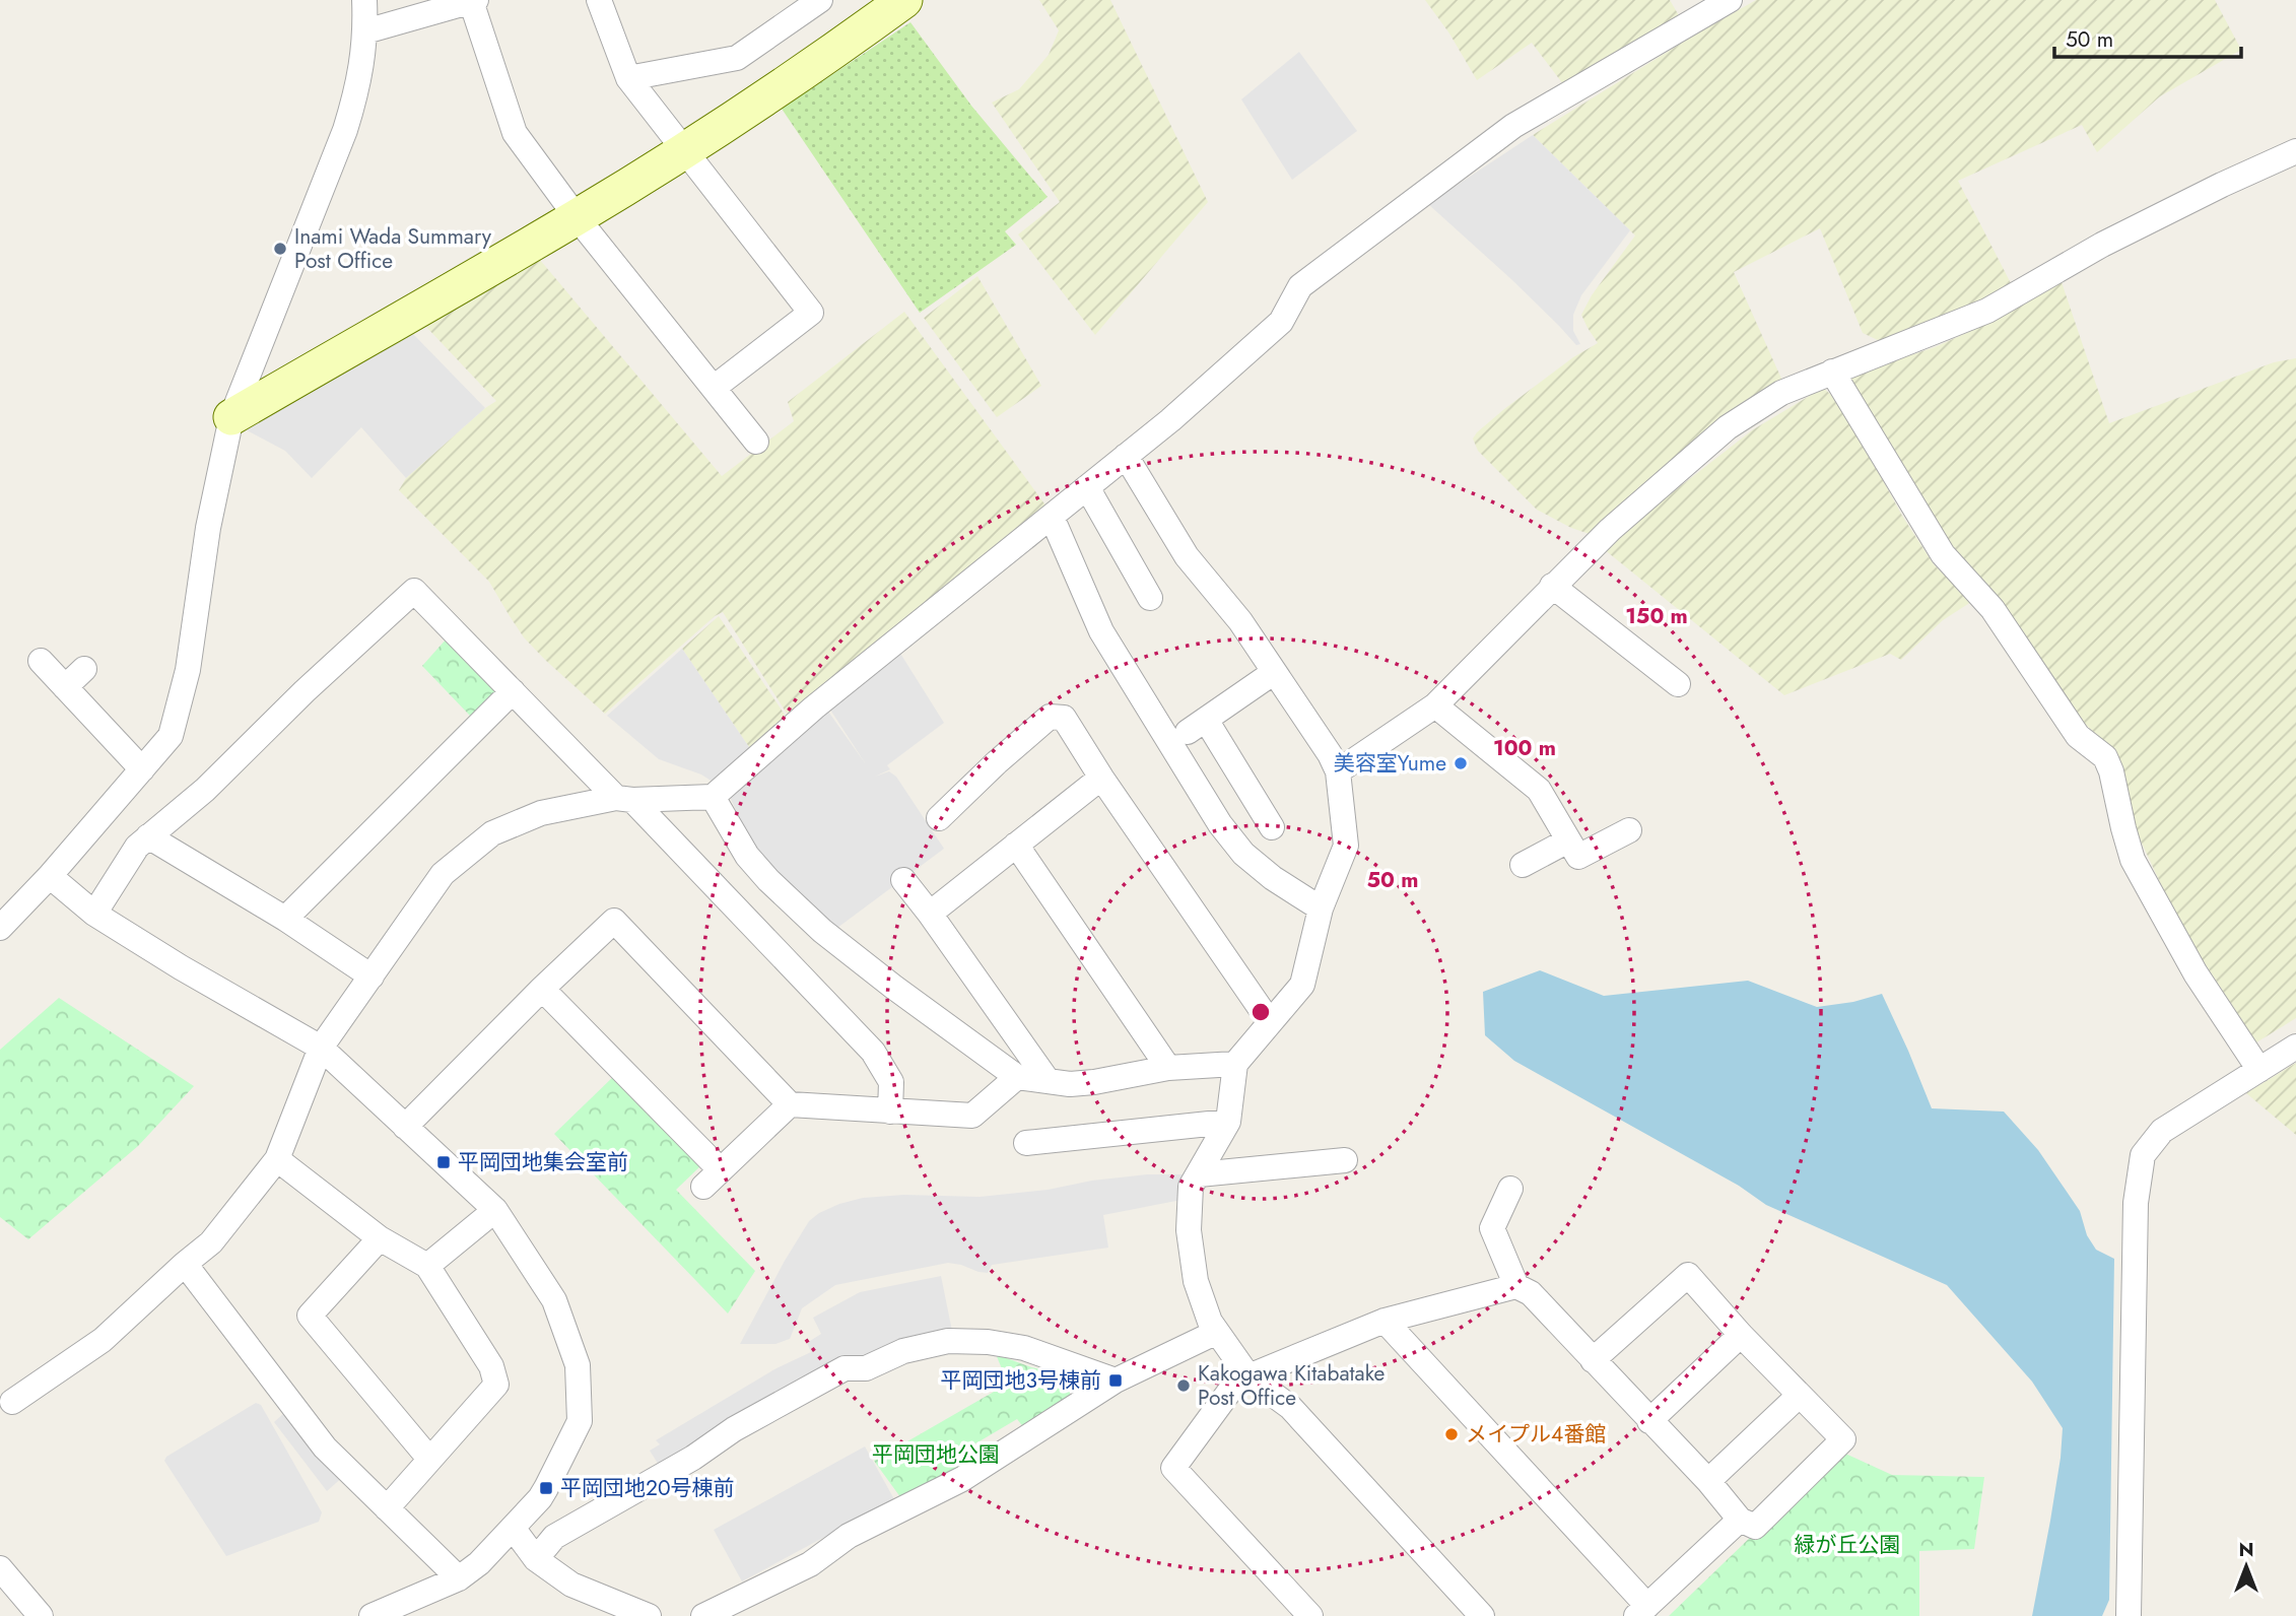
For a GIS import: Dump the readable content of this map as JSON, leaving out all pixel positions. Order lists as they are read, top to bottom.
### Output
{
  "parks": ["平岡団地公園", "緑が丘公園"],
  "places": {
    "other": [
      "Inami Wada Summary Post Office",
      "美容室Yume",
      "Kakogawa Kitabatake Post Office",
      "メイプル4番館"
    ],
    "transit": ["平岡団地集会室前", "平岡団地3号棟前", "平岡団地20号棟前"]
  },
  "scale_bar": "50 m",
  "north": "top",
  "rings": ["150 m", "100 m", "50 m"]
}
